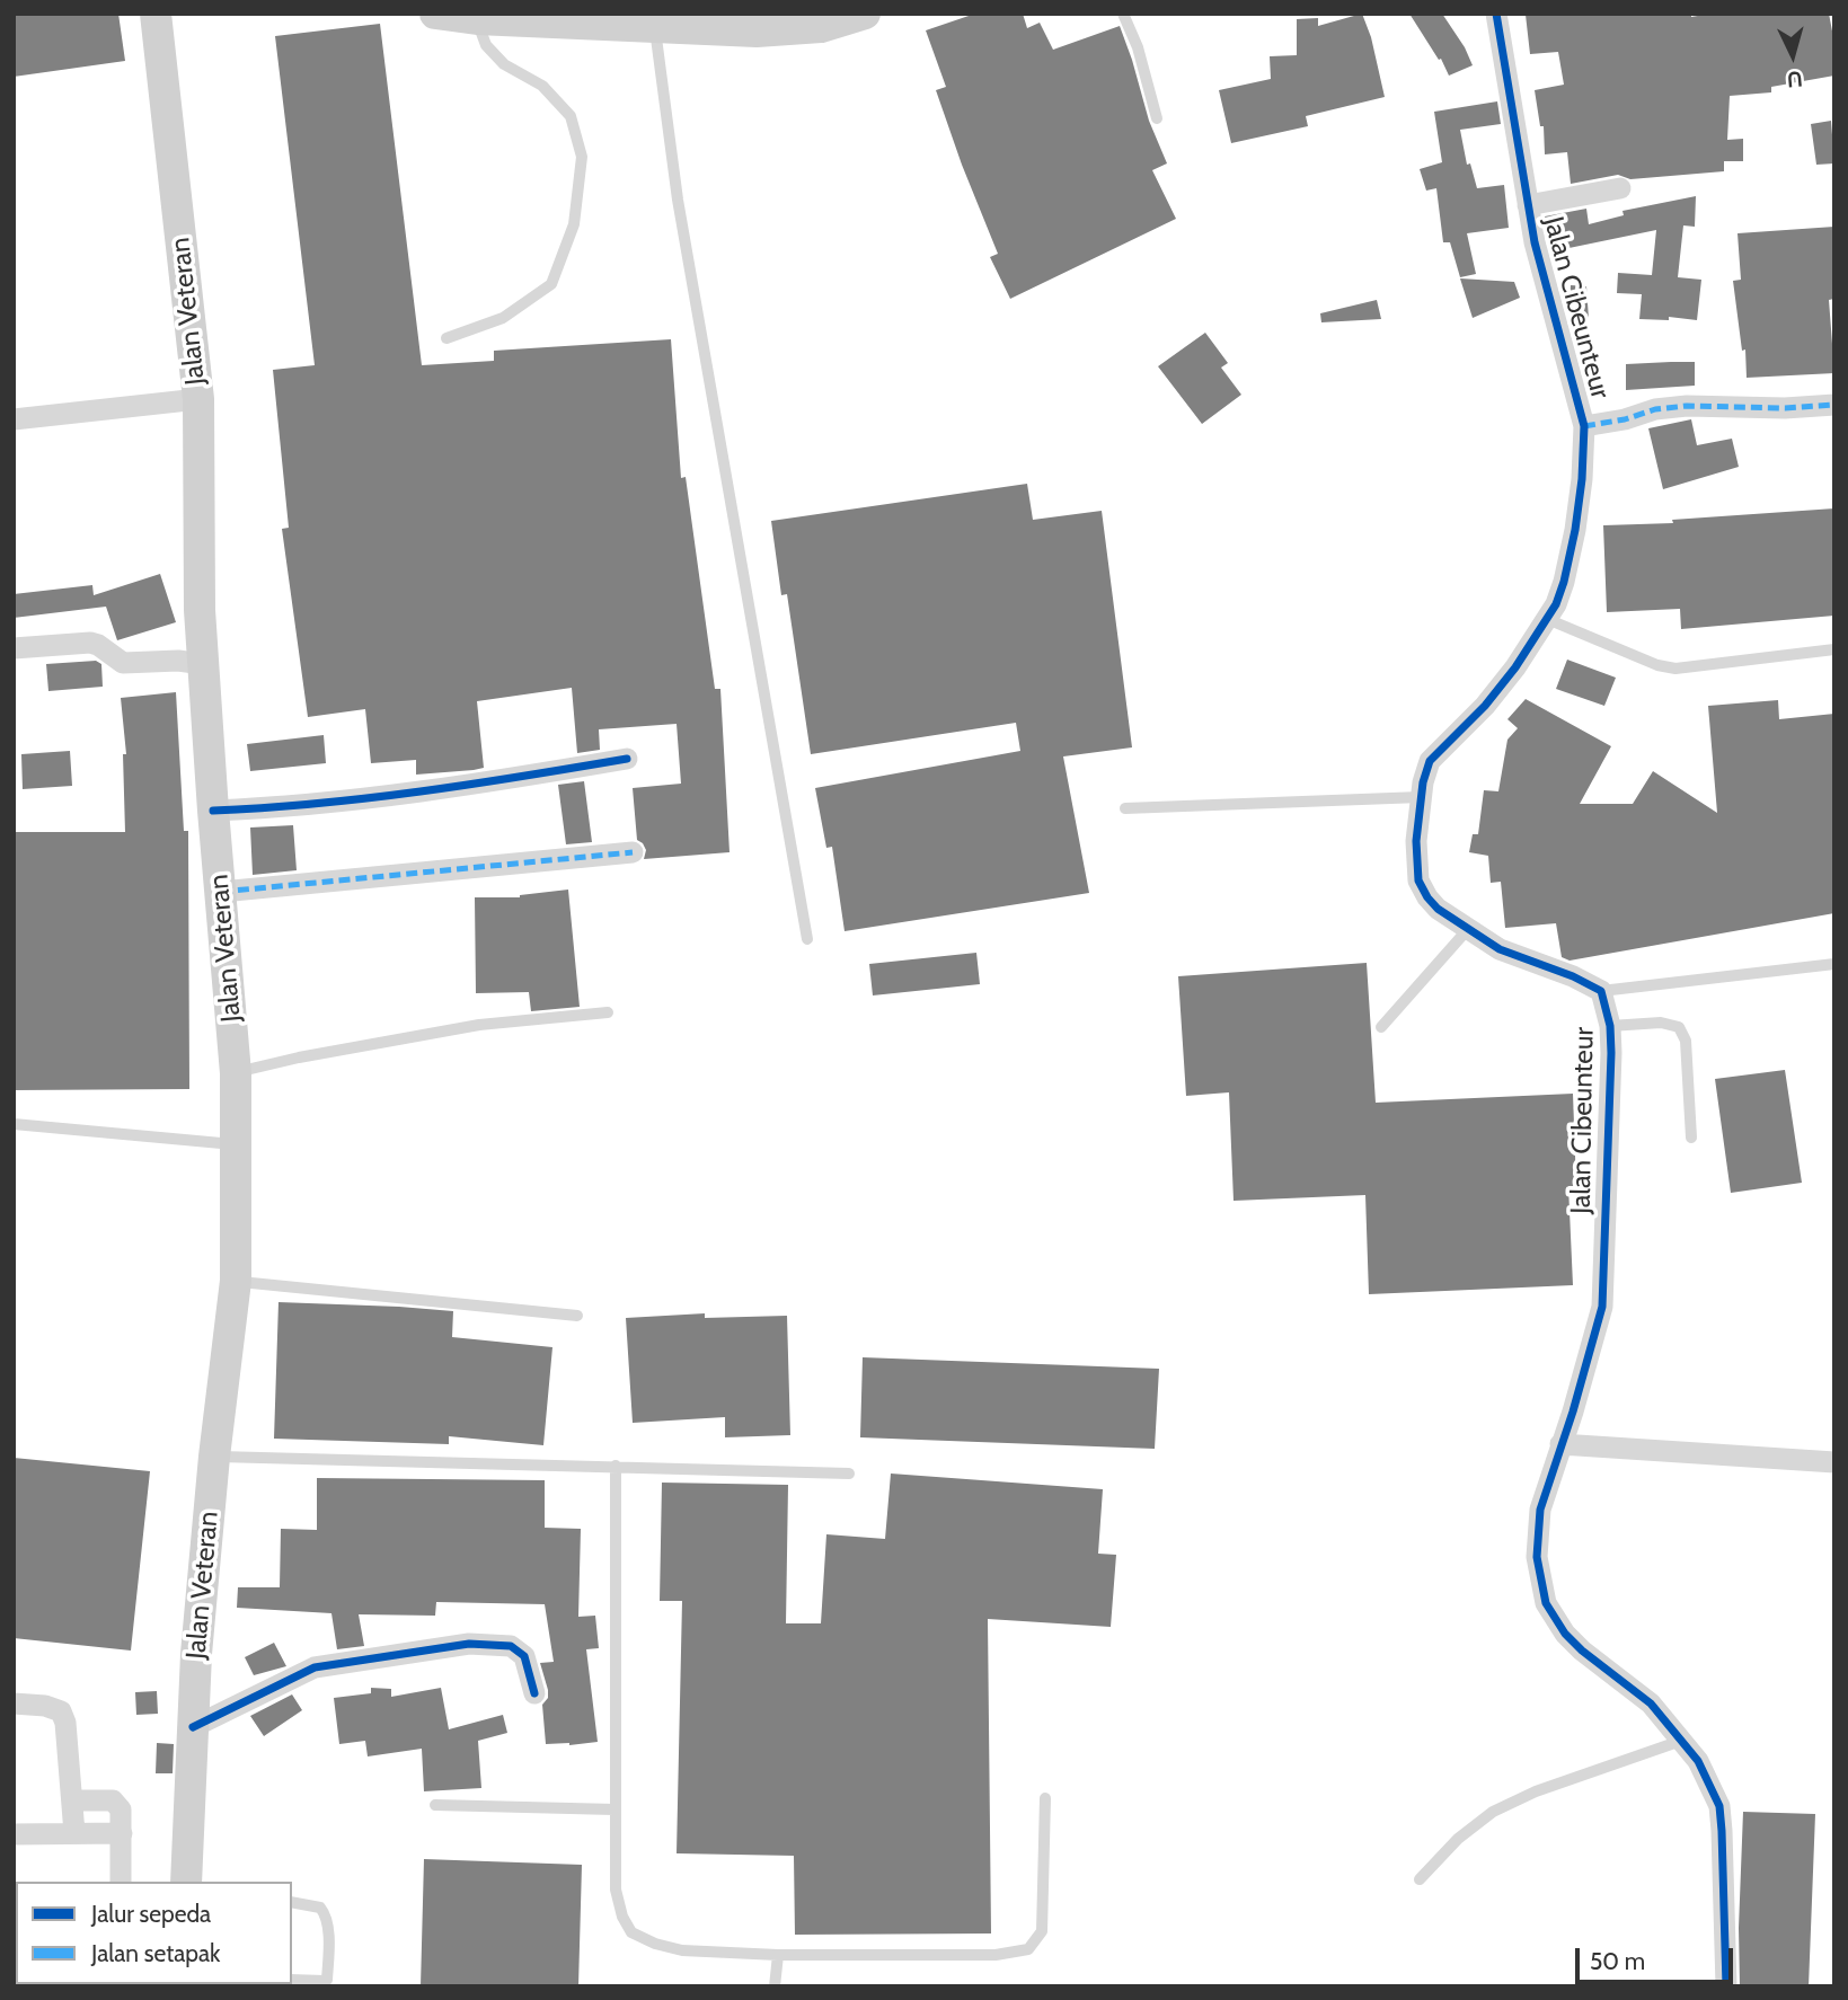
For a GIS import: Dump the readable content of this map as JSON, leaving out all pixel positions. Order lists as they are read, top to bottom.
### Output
{
  "streets": {
    "main road": ["Jalan Veteran"],
    "street": ["Jalan Cibeunteur"]
  },
  "legend": ["Jalur sepeda", "Jalan setapak"],
  "scale_bar": "50 m",
  "north": "bottom"
}
